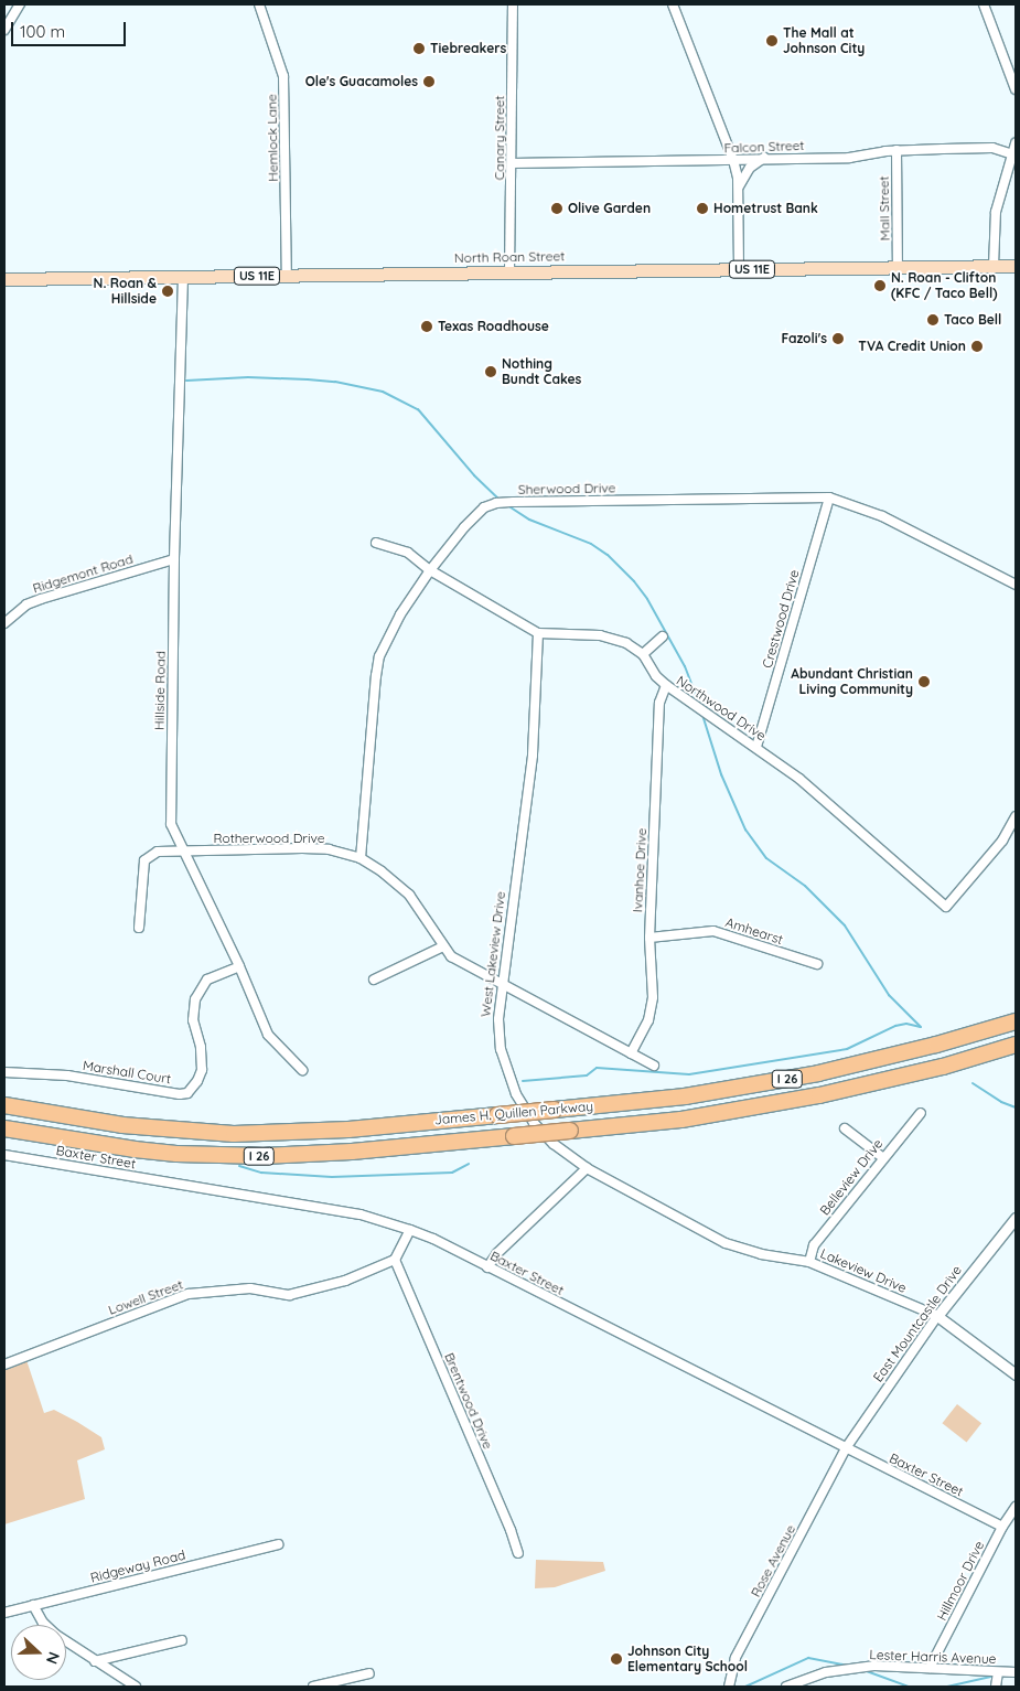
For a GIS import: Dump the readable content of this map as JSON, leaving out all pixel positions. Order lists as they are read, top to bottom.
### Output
{
  "streets": {
    "highway": ["I 26", "James H. Quillen Parkway"],
    "main road": ["North Roan Street", "US 11E"],
    "street": [
      "Hemlock Lane",
      "Canary Street",
      "Falcon Street",
      "Mall Street",
      "Sherwood Drive",
      "Ridgemont Road",
      "Crestwood Drive",
      "Hillside Road",
      "Northwood Drive",
      "Rotherwood Drive",
      "Ivanhoe Drive",
      "Amhearst",
      "West Lakeview Drive",
      "Marshall Court",
      "Baxter Street",
      "Belleview Drive",
      "Lakeview Drive",
      "Lowell Street",
      "East Mountcastle Drive",
      "Brentwood Drive",
      "Rose Avenue",
      "Ridgeway Road",
      "Hillmoor Drive",
      "Lester Harris Avenue"
    ]
  },
  "crossings": [
    ["Hemlock Lane", "North Roan Street"],
    ["Canary Street", "Falcon Street"],
    ["Canary Street", "North Roan Street"],
    ["Falcon Street", "Mall Street"],
    ["Mall Street", "North Roan Street"],
    ["North Roan Street", "Hillside Road"],
    ["Sherwood Drive", "Crestwood Drive"],
    ["Sherwood Drive", "Rotherwood Drive"],
    ["Ridgemont Road", "Hillside Road"],
    ["Crestwood Drive", "Northwood Drive"],
    ["Hillside Road", "Rotherwood Drive"],
    ["Hillside Road", "Marshall Court"],
    ["Northwood Drive", "Ivanhoe Drive"],
    ["Northwood Drive", "West Lakeview Drive"],
    ["Rotherwood Drive", "Ivanhoe Drive"],
    ["Rotherwood Drive", "West Lakeview Drive"],
    ["Ivanhoe Drive", "Amhearst"],
    ["West Lakeview Drive", "Belleview Drive"],
    ["West Lakeview Drive", "Lakeview Drive"],
    ["Baxter Street", "East Mountcastle Drive"],
    ["Baxter Street", "Rose Avenue"],
    ["Baxter Street", "Hillmoor Drive"],
    ["Belleview Drive", "Lakeview Drive"],
    ["Lakeview Drive", "East Mountcastle Drive"],
    ["Lowell Street", "Brentwood Drive"],
    ["East Mountcastle Drive", "Rose Avenue"],
    ["Hillmoor Drive", "Lester Harris Avenue"]
  ],
  "places": [
    "The Mall at Johnson City",
    "Tiebreakers",
    "Ole's Guacamoles",
    "Olive Garden",
    "Hometrust Bank",
    "N. Roan - Clifton (KFC / Taco Bell)",
    "N. Roan & Hillside",
    "Taco Bell",
    "Texas Roadhouse",
    "Fazoli's",
    "TVA Credit Union",
    "Nothing Bundt Cakes",
    "Abundant Christian Living Community",
    "Johnson City Elementary School"
  ],
  "scale_bar": "100 m",
  "north": "right"
}
